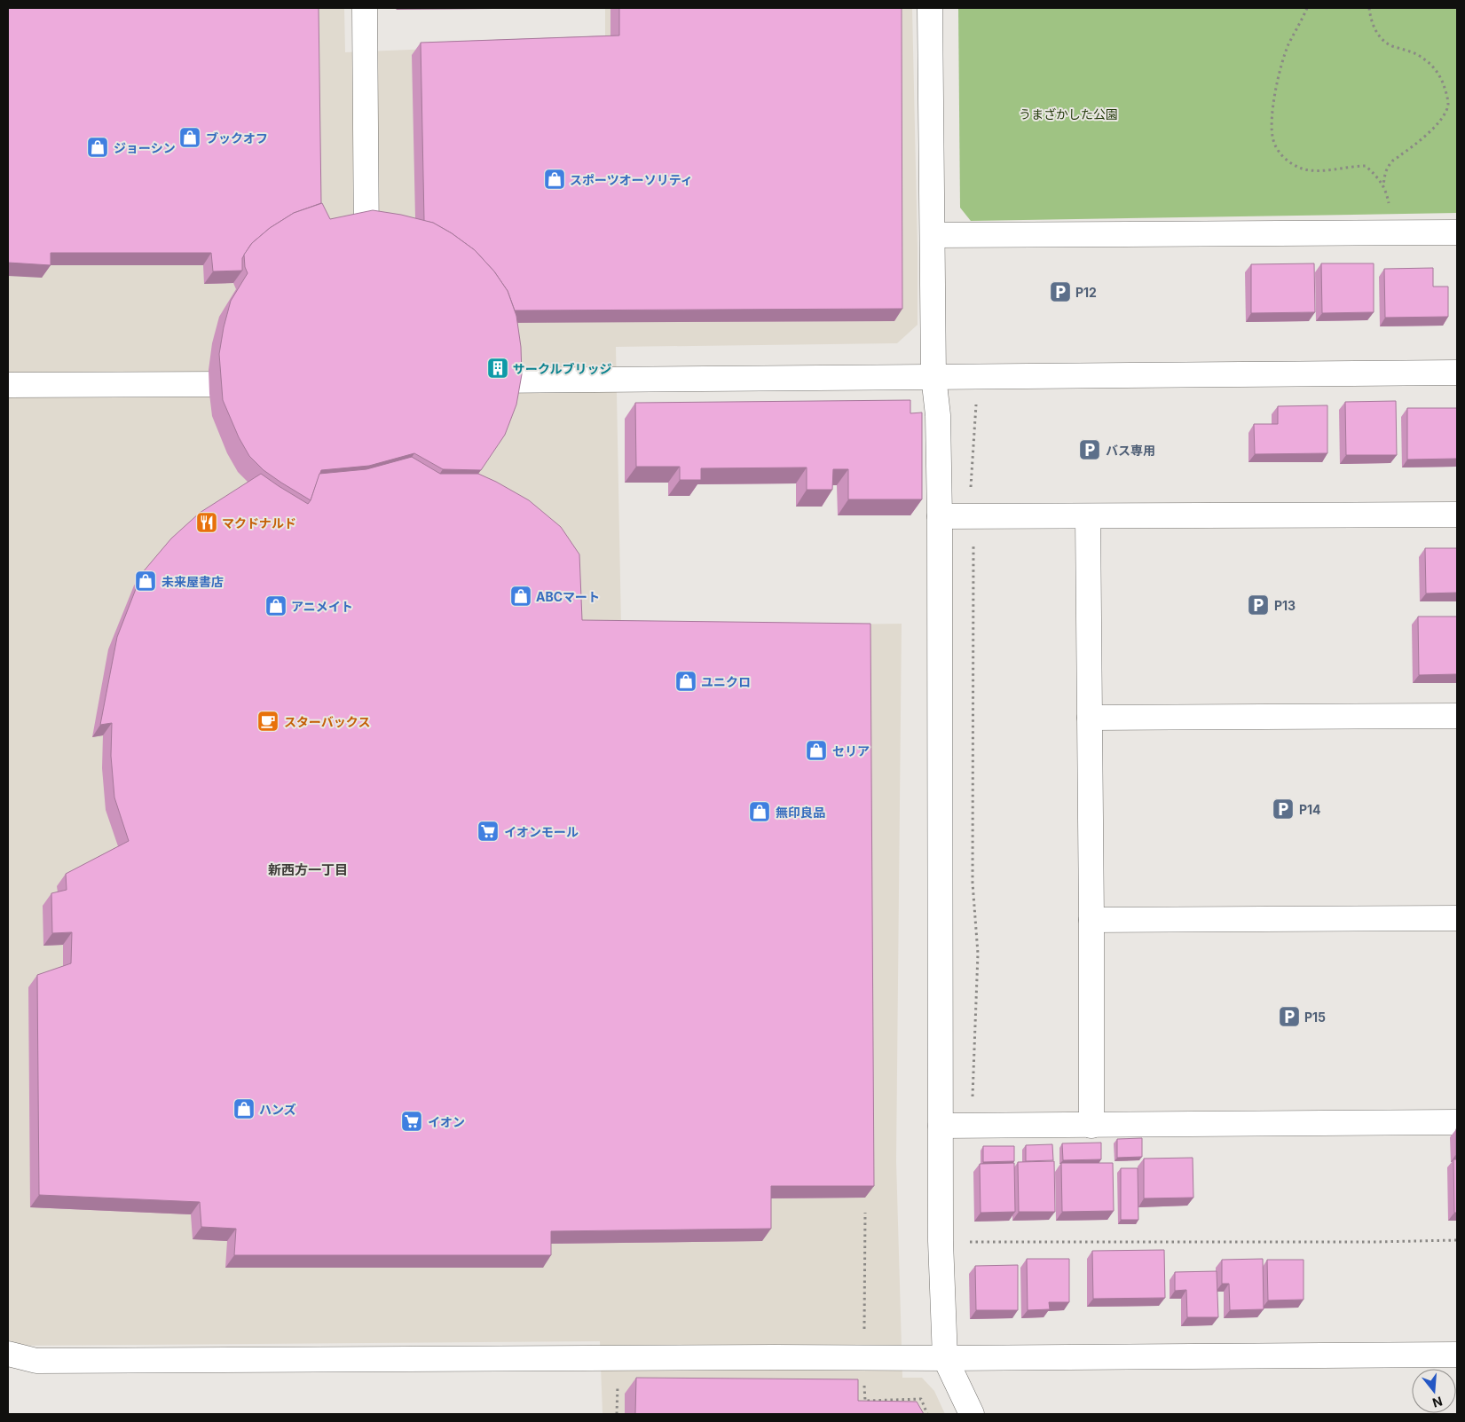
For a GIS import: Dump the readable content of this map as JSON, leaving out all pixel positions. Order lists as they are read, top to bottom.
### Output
{
  "districts": ["新西方一丁目"],
  "parks": ["うまざかした公園"],
  "places": {
    "shop": [
      "ブックオフ",
      "ジョーシン",
      "スポーツオーソリティ",
      "未来屋書店",
      "ABCマート",
      "アニメイト",
      "ユニクロ",
      "セリア",
      "無印良品",
      "ハンズ"
    ],
    "parking": [
      "P12",
      "バス専用",
      "P13",
      "P14",
      "P15"
    ],
    "building": ["サークルブリッジ"],
    "restaurant": ["マクドナルド"],
    "cafe": ["スターバックス"],
    "supermarket": ["イオンモール", "イオン"]
  },
  "north": "bottom"
}
